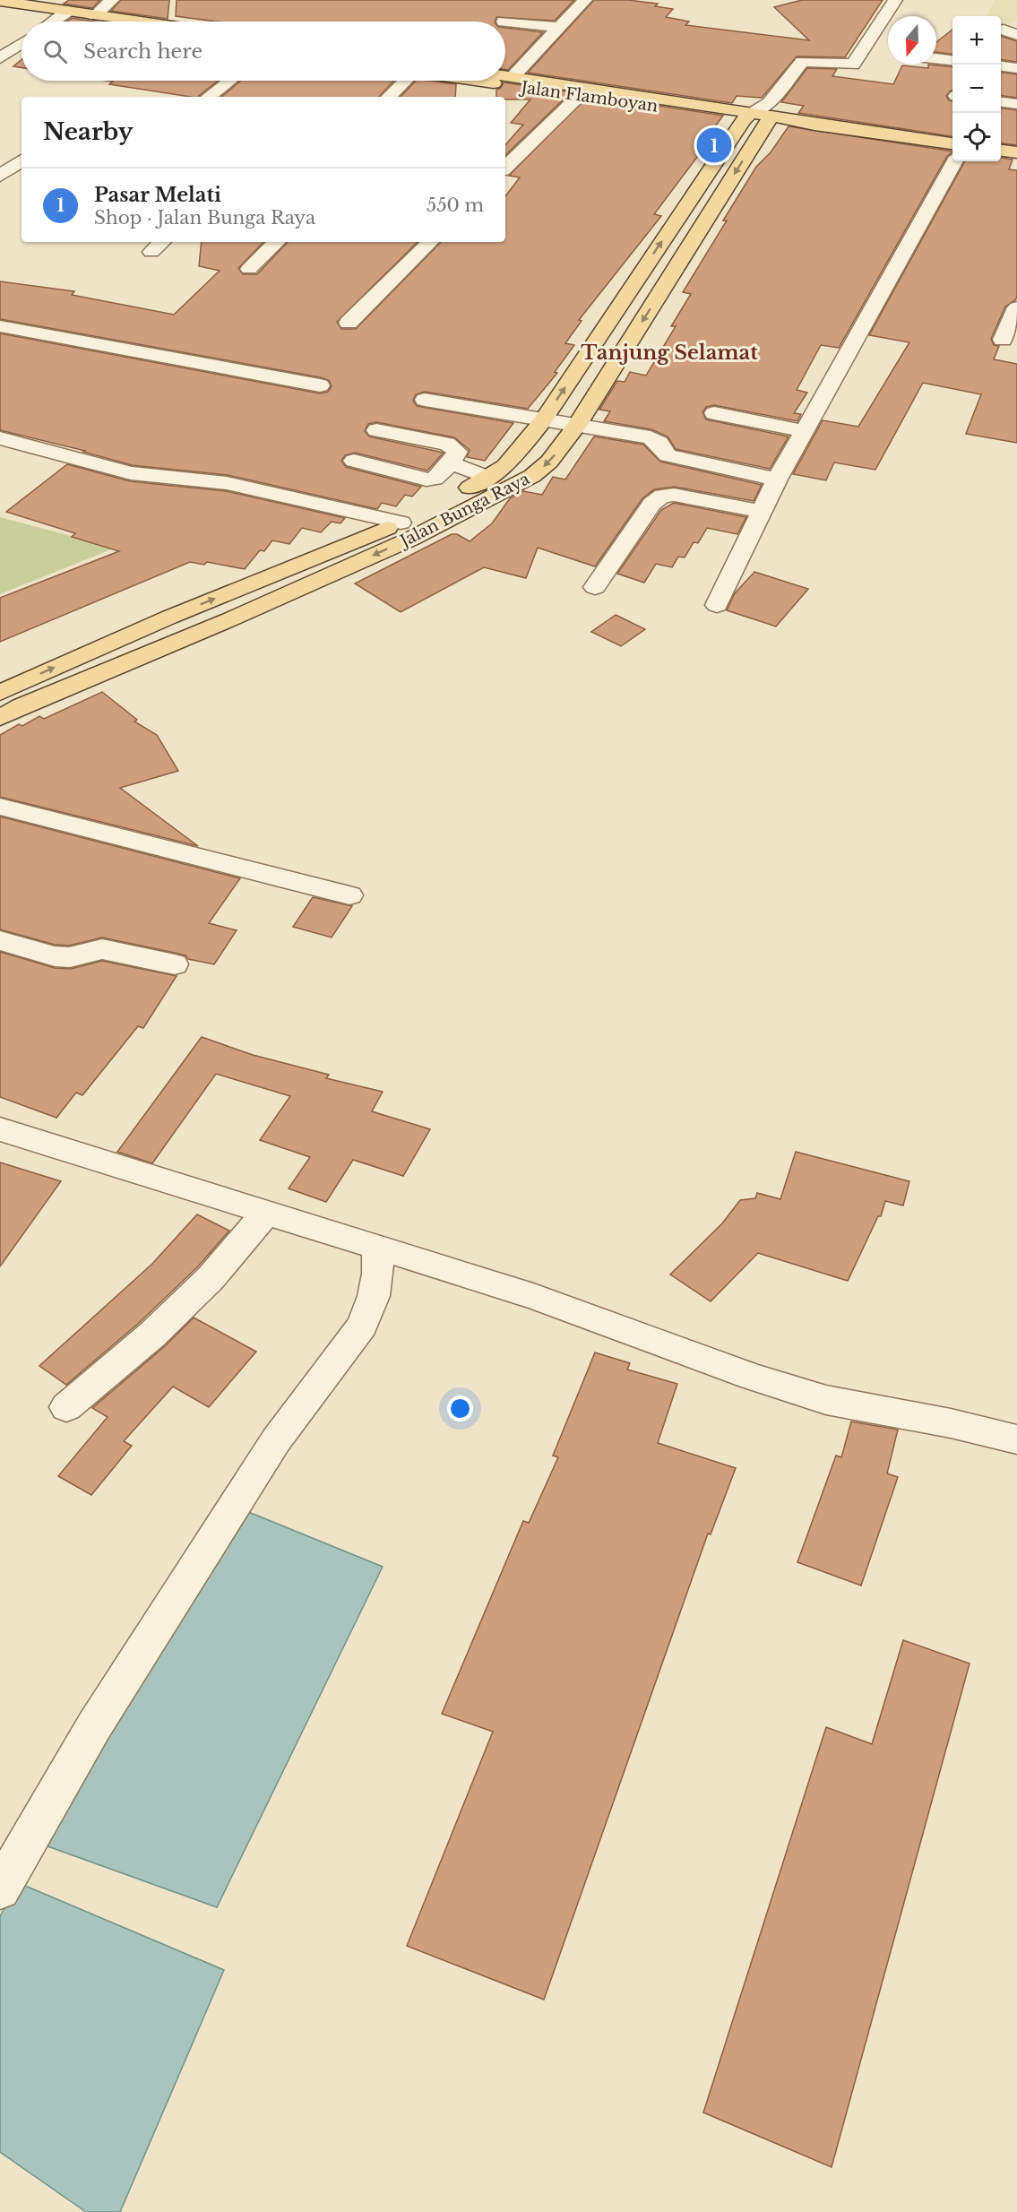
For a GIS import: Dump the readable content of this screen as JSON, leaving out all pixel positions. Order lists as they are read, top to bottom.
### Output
{
  "streets": {
    "main road": ["Jalan Flamboyan", "Jalan Bunga Raya"]
  },
  "crossings": [
    ["Jalan Flamboyan", "Jalan Bunga Raya"]
  ],
  "districts": ["Tanjung Selamat"],
  "north": "bottom",
  "page": {
    "map_buttons": ["+", "−"],
    "search": "Search here",
    "heading": "Nearby",
    "pins": "1",
    "list": [
      {
        "mark": "1",
        "name": "Pasar Melati",
        "note": "Shop · Jalan Bunga Raya",
        "value": "550 m"
      }
    ]
  }
}
